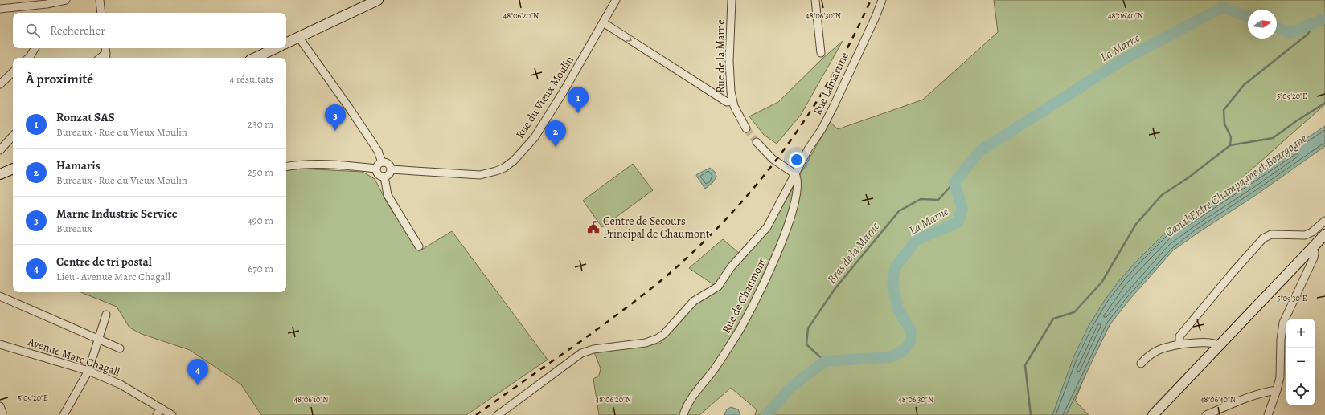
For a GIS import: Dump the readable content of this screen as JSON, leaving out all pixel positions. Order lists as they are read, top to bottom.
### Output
{
  "streets": {
    "street": [
      "Rue de la Marne",
      "Rue Lamartine",
      "Rue du Vieux Moulin",
      "Rue de Chaumont",
      "Avenue Marc Chagall"
    ]
  },
  "crossings": [
    ["Rue Lamartine", "Rue de Chaumont"]
  ],
  "water": ["La Marne", "Canal Entre Champagne et Bourgogne", "Bras de la Marne"],
  "places": {
    "public building": ["Centre de Secours Principal de Chaumont"]
  },
  "north": "right",
  "page": {
    "search": "Rechercher",
    "heading": ["À proximité", "4 résultats"],
    "pins": [
      "1",
      "3",
      "2",
      "4"
    ],
    "list": [
      {
        "mark": "1",
        "name": "Ronzat SAS",
        "note": "Bureaux · Rue du Vieux Moulin",
        "value": "230 m"
      },
      {
        "mark": "2",
        "name": "Hamaris",
        "note": "Bureaux · Rue du Vieux Moulin",
        "value": "250 m"
      },
      {
        "mark": "3",
        "name": "Marne Industrie Service",
        "note": "Bureaux",
        "value": "490 m"
      },
      {
        "mark": "4",
        "name": "Centre de tri postal",
        "note": "Lieu · Avenue Marc Chagall",
        "value": "670 m"
      }
    ],
    "map_buttons": ["+", "−"]
  },
  "coordinates": [
    "48°06'20\"N",
    "48°06'30\"N",
    "48°06'40\"N",
    "5°09'20\"E",
    "5°09'30\"E",
    "48°06'10\"N"
  ]
}
